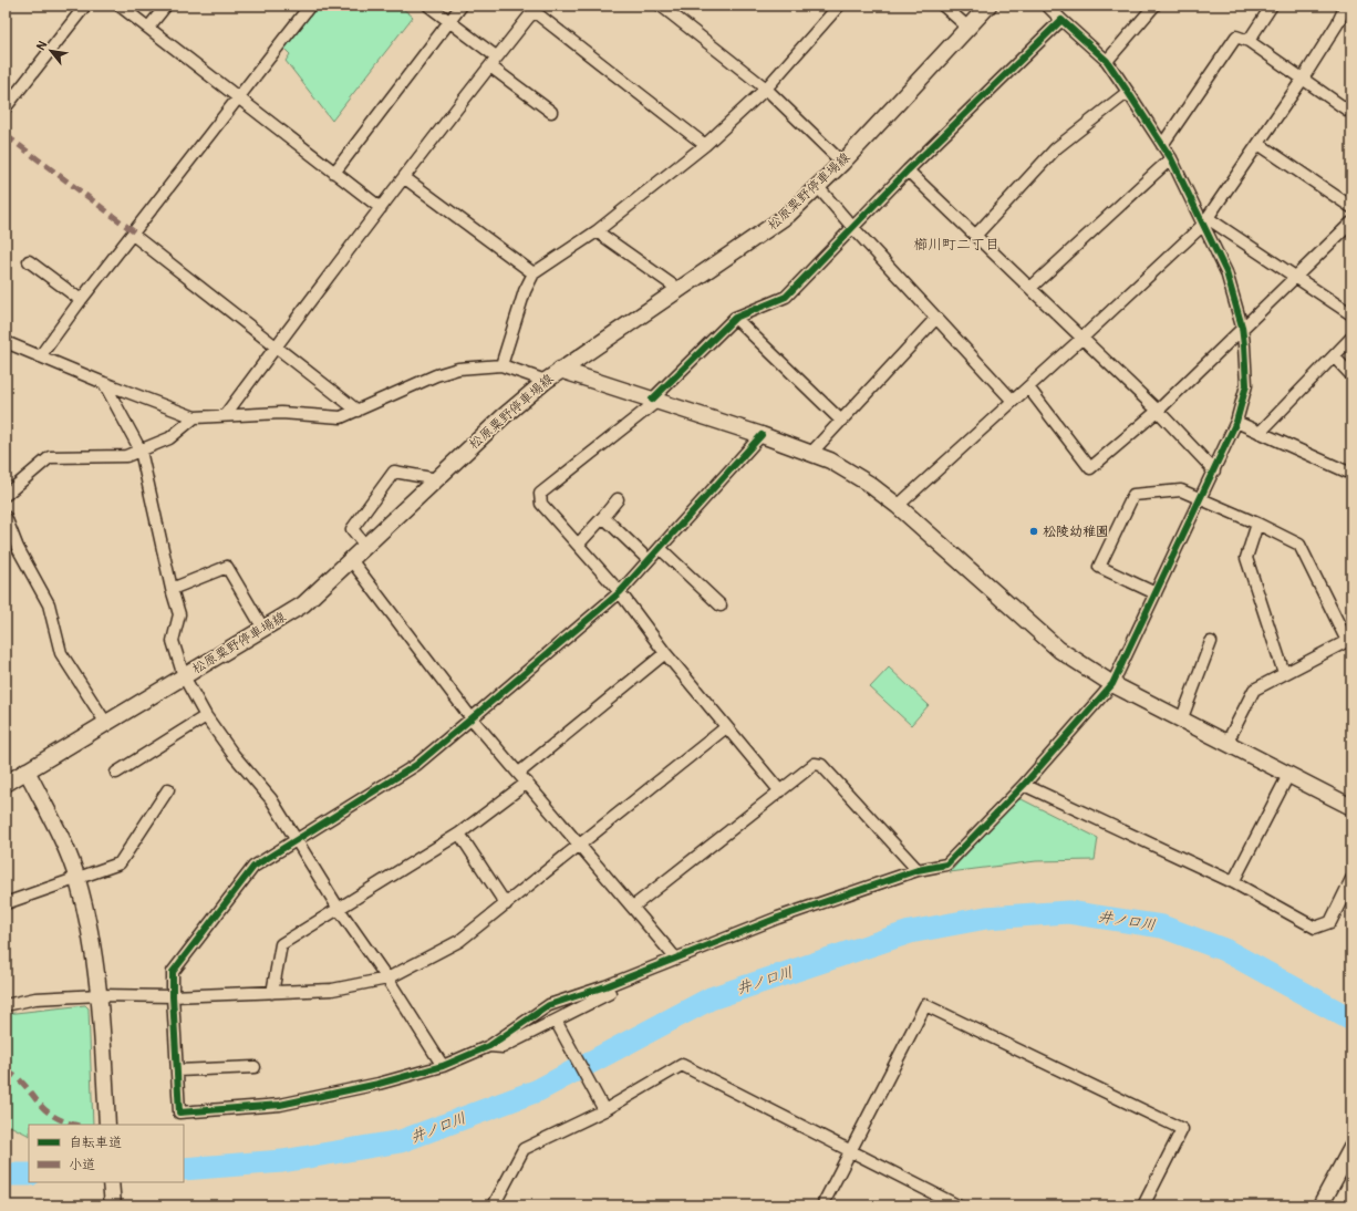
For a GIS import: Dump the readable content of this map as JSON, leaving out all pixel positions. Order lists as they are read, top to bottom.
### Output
{
  "streets": {
    "street": ["松原粟野停車場線"]
  },
  "districts": ["櫛川町二丁目"],
  "water": ["井ノ口川"],
  "places": ["松陵幼稚園"],
  "legend": ["自転車道", "小道"],
  "north": "top left"
}
